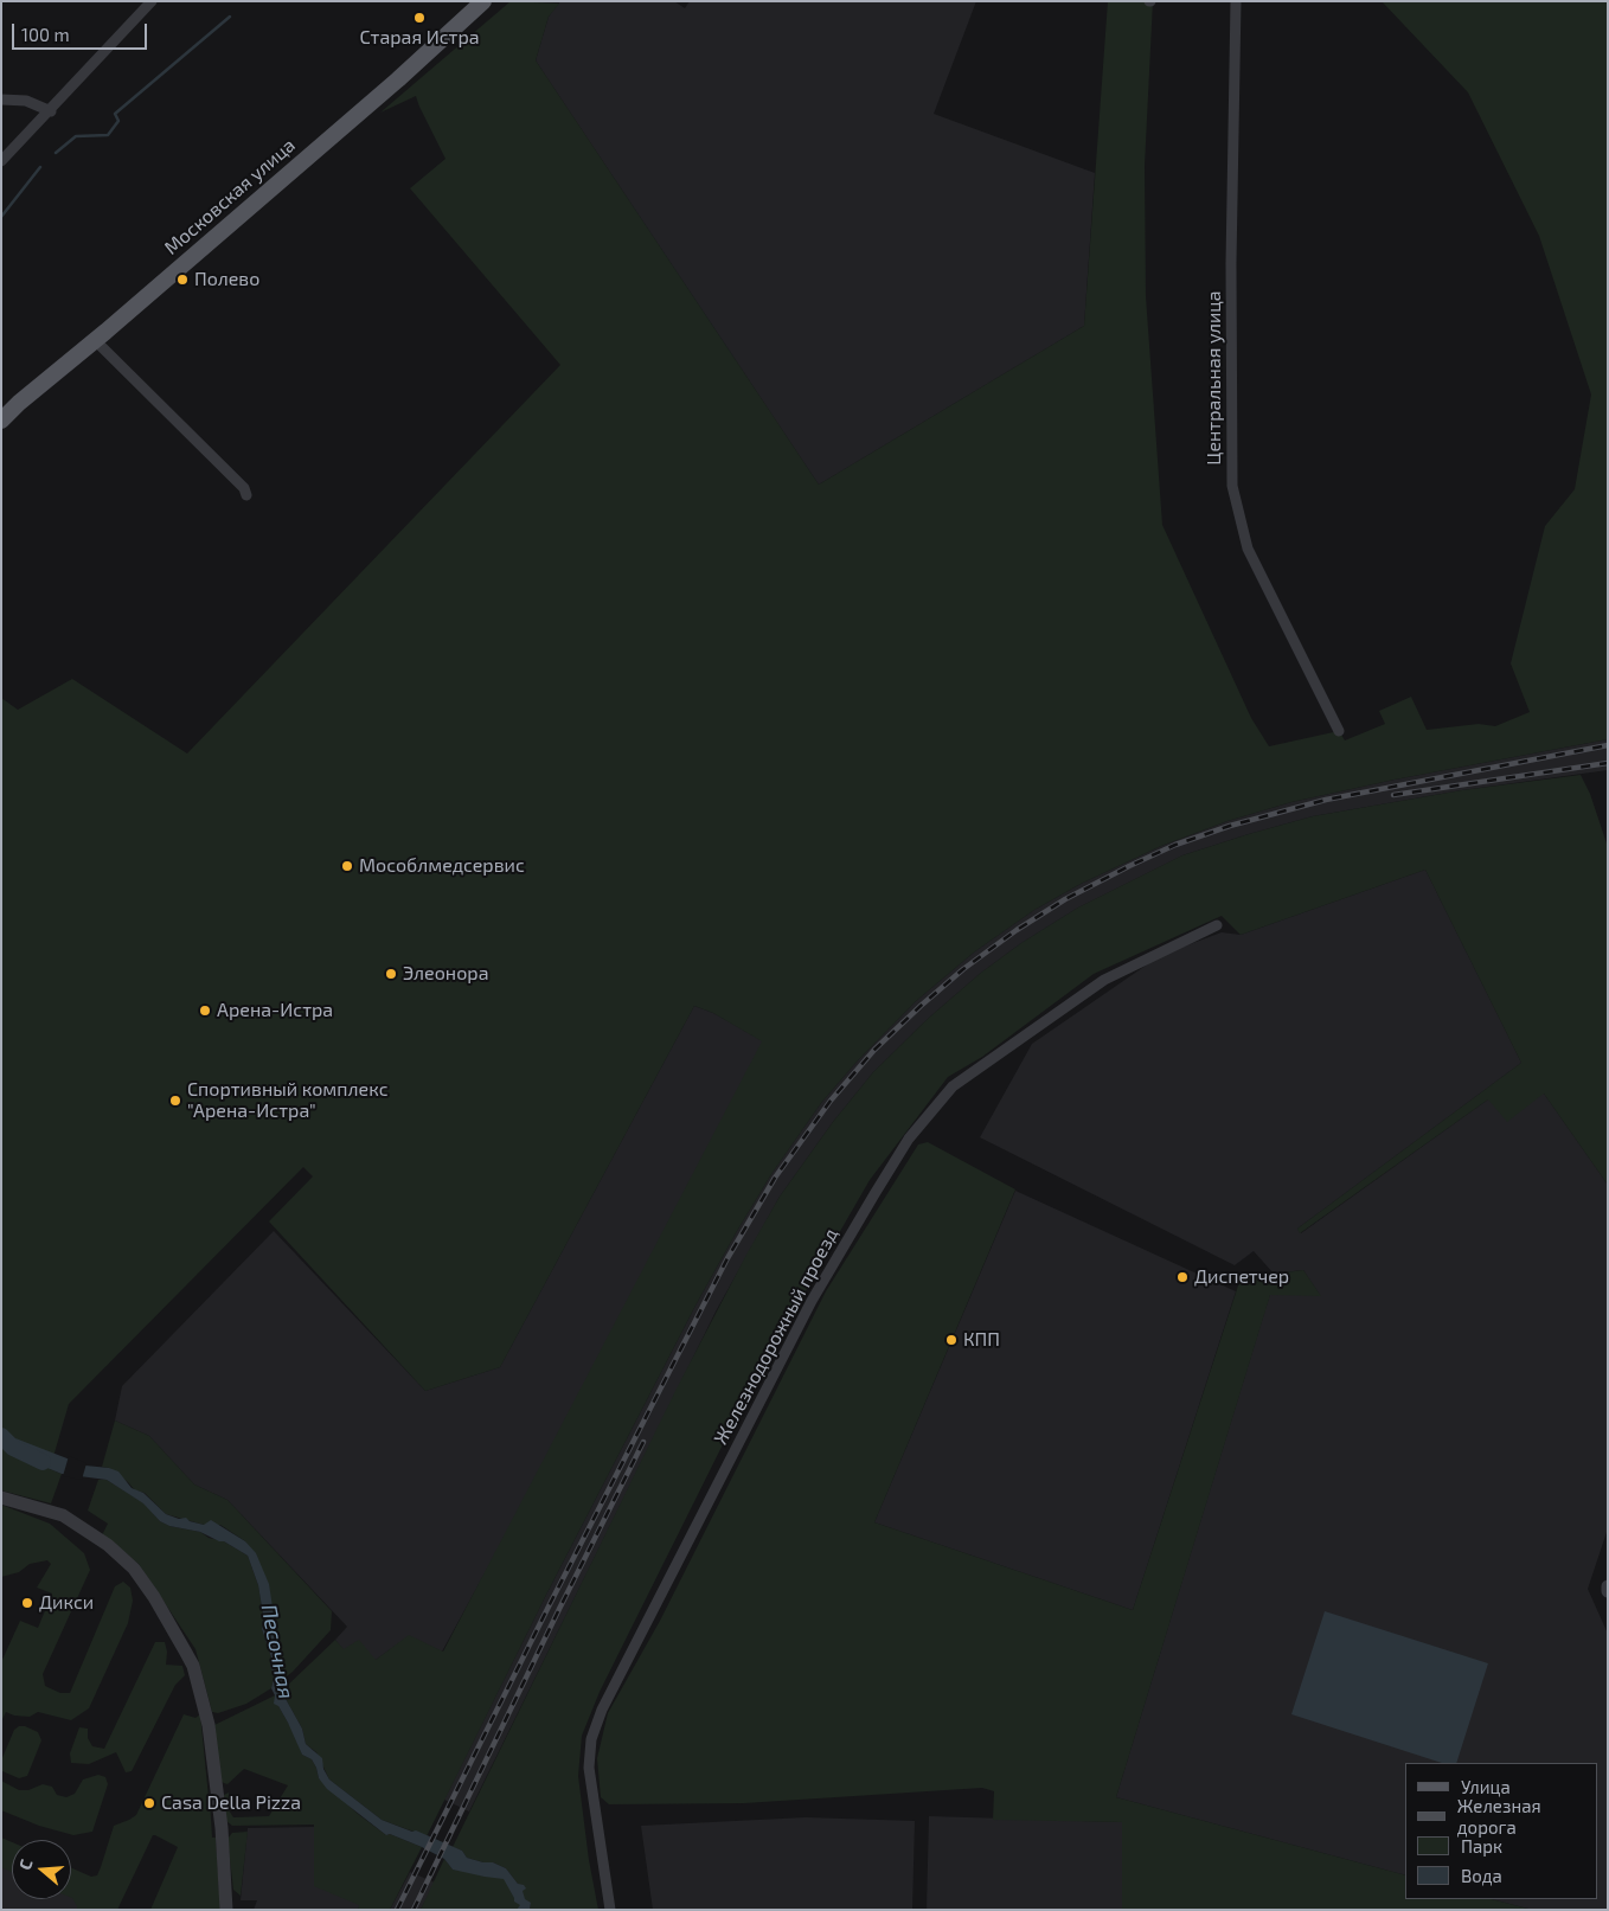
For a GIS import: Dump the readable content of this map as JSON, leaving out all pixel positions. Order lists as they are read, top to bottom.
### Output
{
  "streets": {
    "main road": ["Московская улица"],
    "street": ["Центральная улица", "Железнодорожный проезд"]
  },
  "water": ["Песочная"],
  "places": [
    "Старая Истра",
    "Полево",
    "Мособлмедсервис",
    "Элеонора",
    "Арена-Истра",
    "Спортивный комплекс \"Арена-Истра\"",
    "Диспетчер",
    "КПП",
    "Дикси",
    "Casa Della Pizza"
  ],
  "legend": [
    "Улица",
    "Железная дорога",
    "Парк",
    "Вода"
  ],
  "scale_bar": "100 m",
  "north": "left"
}
